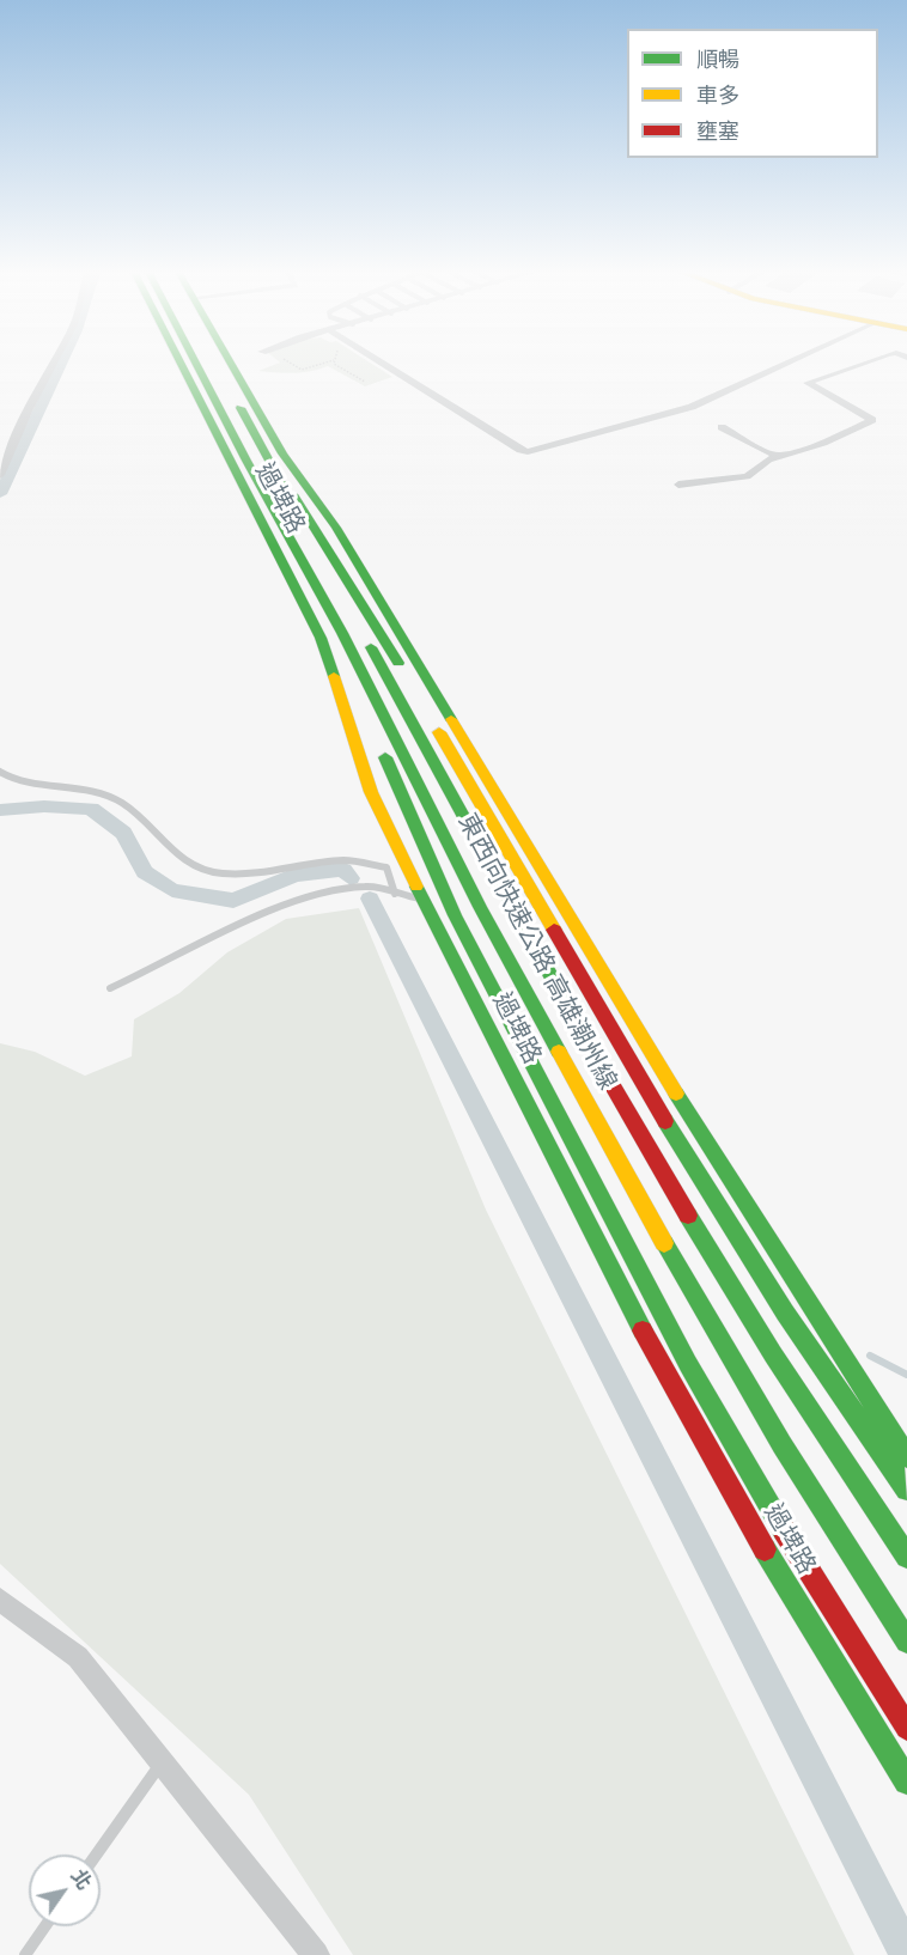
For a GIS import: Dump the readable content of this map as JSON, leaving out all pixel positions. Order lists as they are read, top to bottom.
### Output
{
  "streets": {
    "main road": ["過埤路", "東西向快速公路 高雄潮州線"]
  },
  "legend": ["順暢", "車多", "壅塞"],
  "north": "top right"
}
